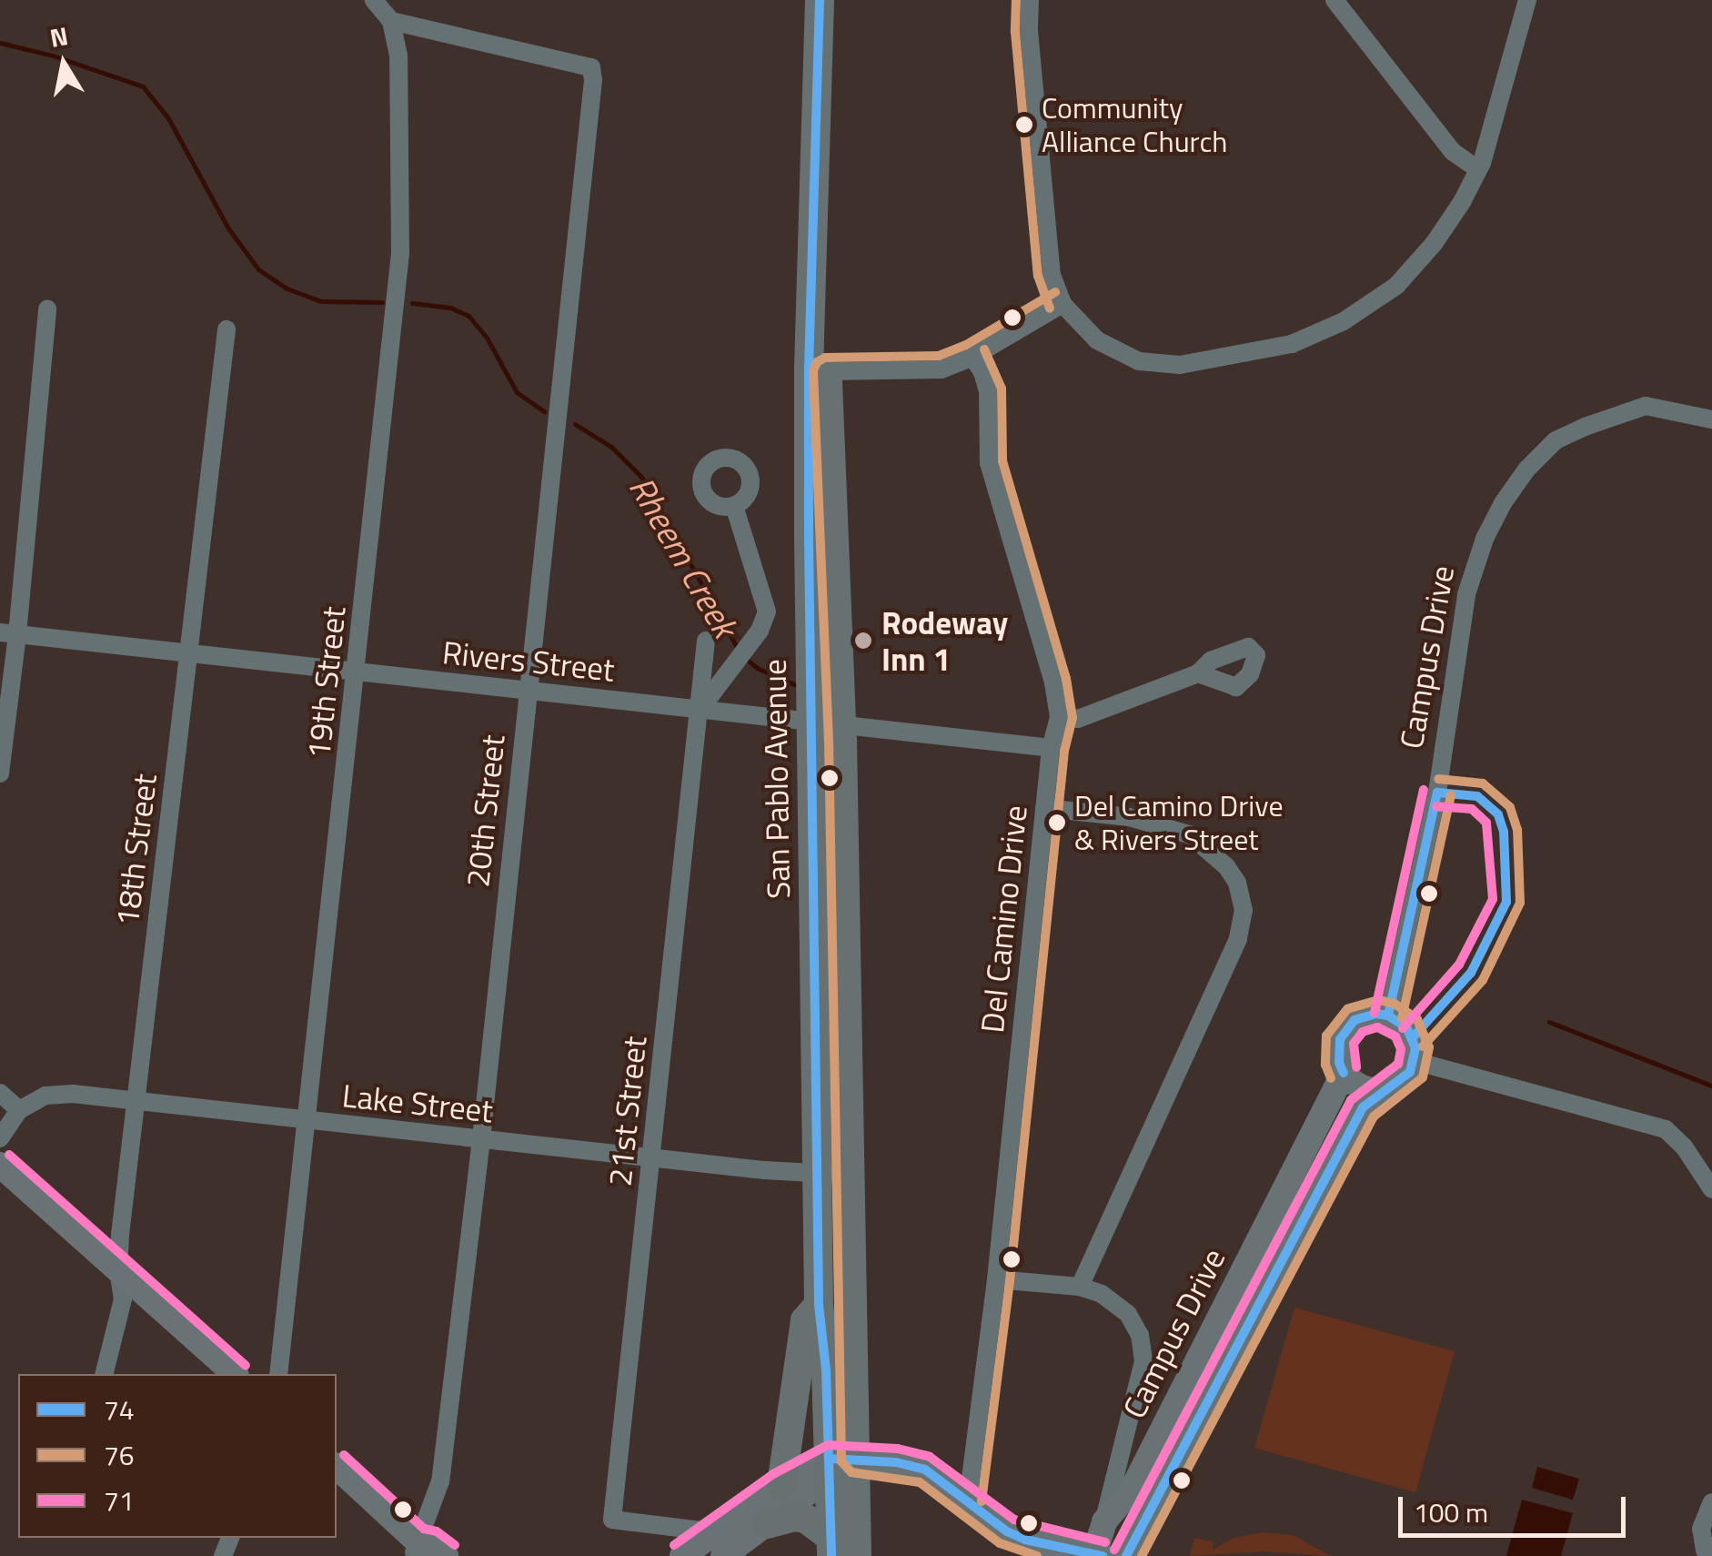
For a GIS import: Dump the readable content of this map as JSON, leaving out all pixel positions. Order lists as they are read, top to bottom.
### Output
{
  "streets": {
    "main road": ["San Pablo Avenue"],
    "street": [
      "Campus Drive",
      "Rivers Street",
      "19th Street",
      "20th Street",
      "18th Street",
      "Del Camino Drive",
      "Lake Street",
      "21st Street"
    ]
  },
  "crossings": [
    ["Rivers Street", "19th Street"],
    ["Rivers Street", "San Pablo Avenue"],
    ["Rivers Street", "20th Street"],
    ["Rivers Street", "18th Street"],
    ["Rivers Street", "Del Camino Drive"],
    ["Rivers Street", "21st Street"],
    ["19th Street", "20th Street"],
    ["19th Street", "Lake Street"],
    ["San Pablo Avenue", "Lake Street"],
    ["20th Street", "Lake Street"],
    ["18th Street", "Lake Street"],
    ["Lake Street", "21st Street"]
  ],
  "water": ["Rheem Creek"],
  "places": ["Community Alliance Church", "Rodeway Inn 1", "Del Camino Drive & Rivers Street"],
  "lines": ["transit line 74", "transit line 76", "transit line 71"],
  "legend": ["74", "76", "71"],
  "scale_bar": "100 m",
  "north": "top"
}
